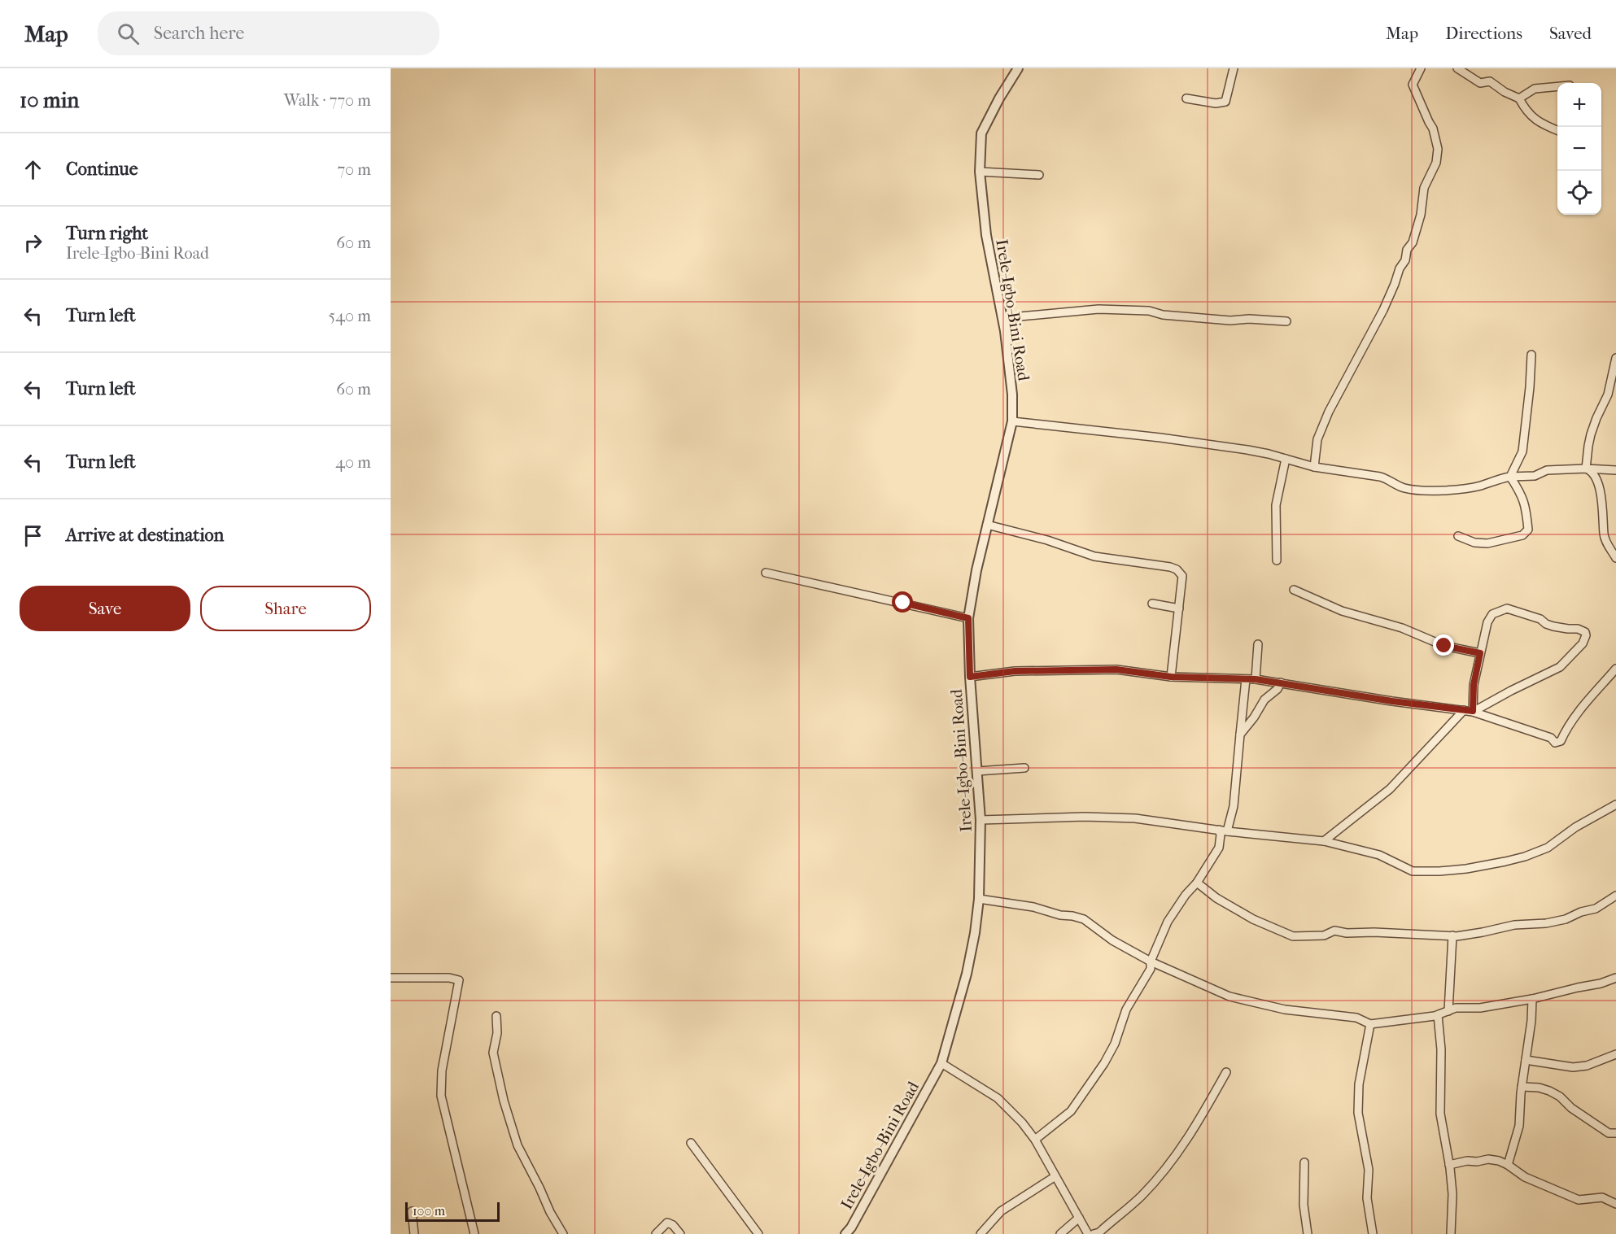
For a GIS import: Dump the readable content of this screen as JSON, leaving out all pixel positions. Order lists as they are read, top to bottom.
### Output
{
  "streets": {
    "street": ["Irele-Igbo-Bini Road"]
  },
  "scale_bar": "100 m",
  "page": {
    "header": "Map",
    "search": "Search here",
    "nav": ["Map", "Directions", "Saved"],
    "heading": ["10 min", "Walk · 770 m"],
    "map_buttons": ["+", "−"],
    "list": [
      ["Continue", "70 m"],
      ["Turn right", "Irele-Igbo-Bini Road", "60 m"],
      ["Turn left", "540 m"],
      ["Turn left", "60 m"],
      ["Turn left", "40 m"],
      "Arrive at destination"
    ],
    "buttons": ["Save", "Share"],
    "scale": "100 m"
  }
}
